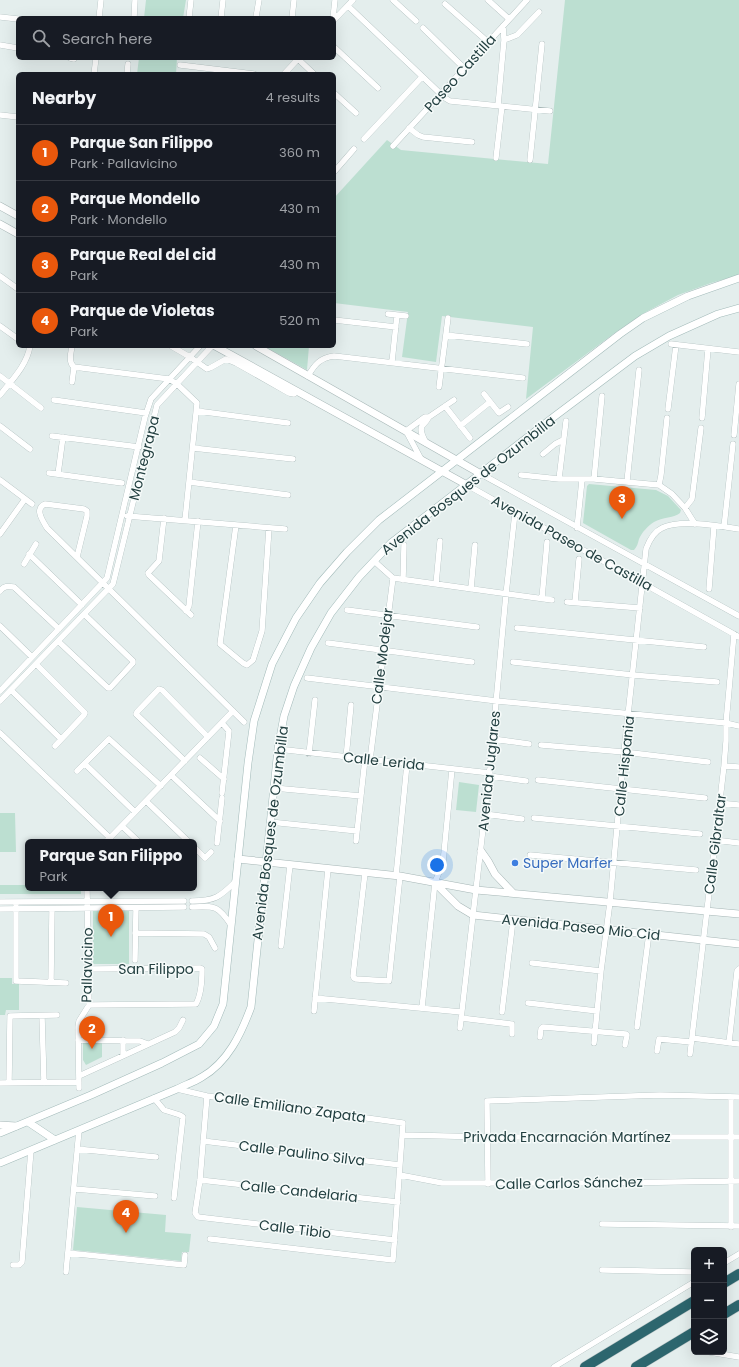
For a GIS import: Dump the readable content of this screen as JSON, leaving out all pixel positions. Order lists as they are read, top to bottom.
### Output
{
  "streets": {
    "main road": ["Avenida Bosques de Ozumbilla", "Avenida Paseo de Castilla", "Avenida Paseo Mio Cid"],
    "street": [
      "Paseo Castilla",
      "Montegrapa",
      "Calle Modejar",
      "Calle Lerida",
      "Calle Hispania",
      "Avenida Juglares",
      "Calle Gibraltar",
      "Pallavicino",
      "San Filippo",
      "Calle Emiliano Zapata",
      "Privada Encarnación Martínez",
      "Calle Paulino Silva",
      "Calle Carlos Sánchez",
      "Calle Candelaria",
      "Calle Tibio"
    ]
  },
  "crossings": [
    ["Avenida Bosques de Ozumbilla", "Avenida Paseo de Castilla"],
    ["Avenida Bosques de Ozumbilla", "Calle Lerida"],
    ["Avenida Bosques de Ozumbilla", "Avenida Paseo Mio Cid"],
    ["Avenida Bosques de Ozumbilla", "Calle Emiliano Zapata"],
    ["Avenida Paseo de Castilla", "Calle Hispania"],
    ["Avenida Paseo de Castilla", "Avenida Juglares"],
    ["Avenida Paseo de Castilla", "Calle Gibraltar"],
    ["Calle Modejar", "Calle Lerida"],
    ["Calle Lerida", "Avenida Juglares"],
    ["Calle Hispania", "Avenida Paseo Mio Cid"],
    ["Avenida Juglares", "Avenida Paseo Mio Cid"],
    ["Calle Gibraltar", "Avenida Paseo Mio Cid"],
    ["Pallavicino", "San Filippo"],
    ["Calle Emiliano Zapata", "Privada Encarnación Martínez"],
    ["Calle Candelaria", "Calle Tibio"]
  ],
  "places": ["Super Marfer"],
  "page": {
    "search": "Search here",
    "heading": ["Nearby", "4 results"],
    "list": [
      {
        "mark": "1",
        "name": "Parque San Filippo",
        "note": "Park · Pallavicino",
        "value": "360 m"
      },
      {
        "mark": "2",
        "name": "Parque Mondello",
        "note": "Park · Mondello",
        "value": "430 m"
      },
      {
        "mark": "3",
        "name": "Parque Real del cid",
        "note": "Park",
        "value": "430 m"
      },
      {
        "mark": "4",
        "name": "Parque de Violetas",
        "note": "Park",
        "value": "520 m"
      }
    ],
    "pins": [
      "3",
      "1",
      "2",
      "4"
    ],
    "popup": ["Parque San Filippo", "Park"],
    "map_buttons": ["+", "−"]
  }
}
